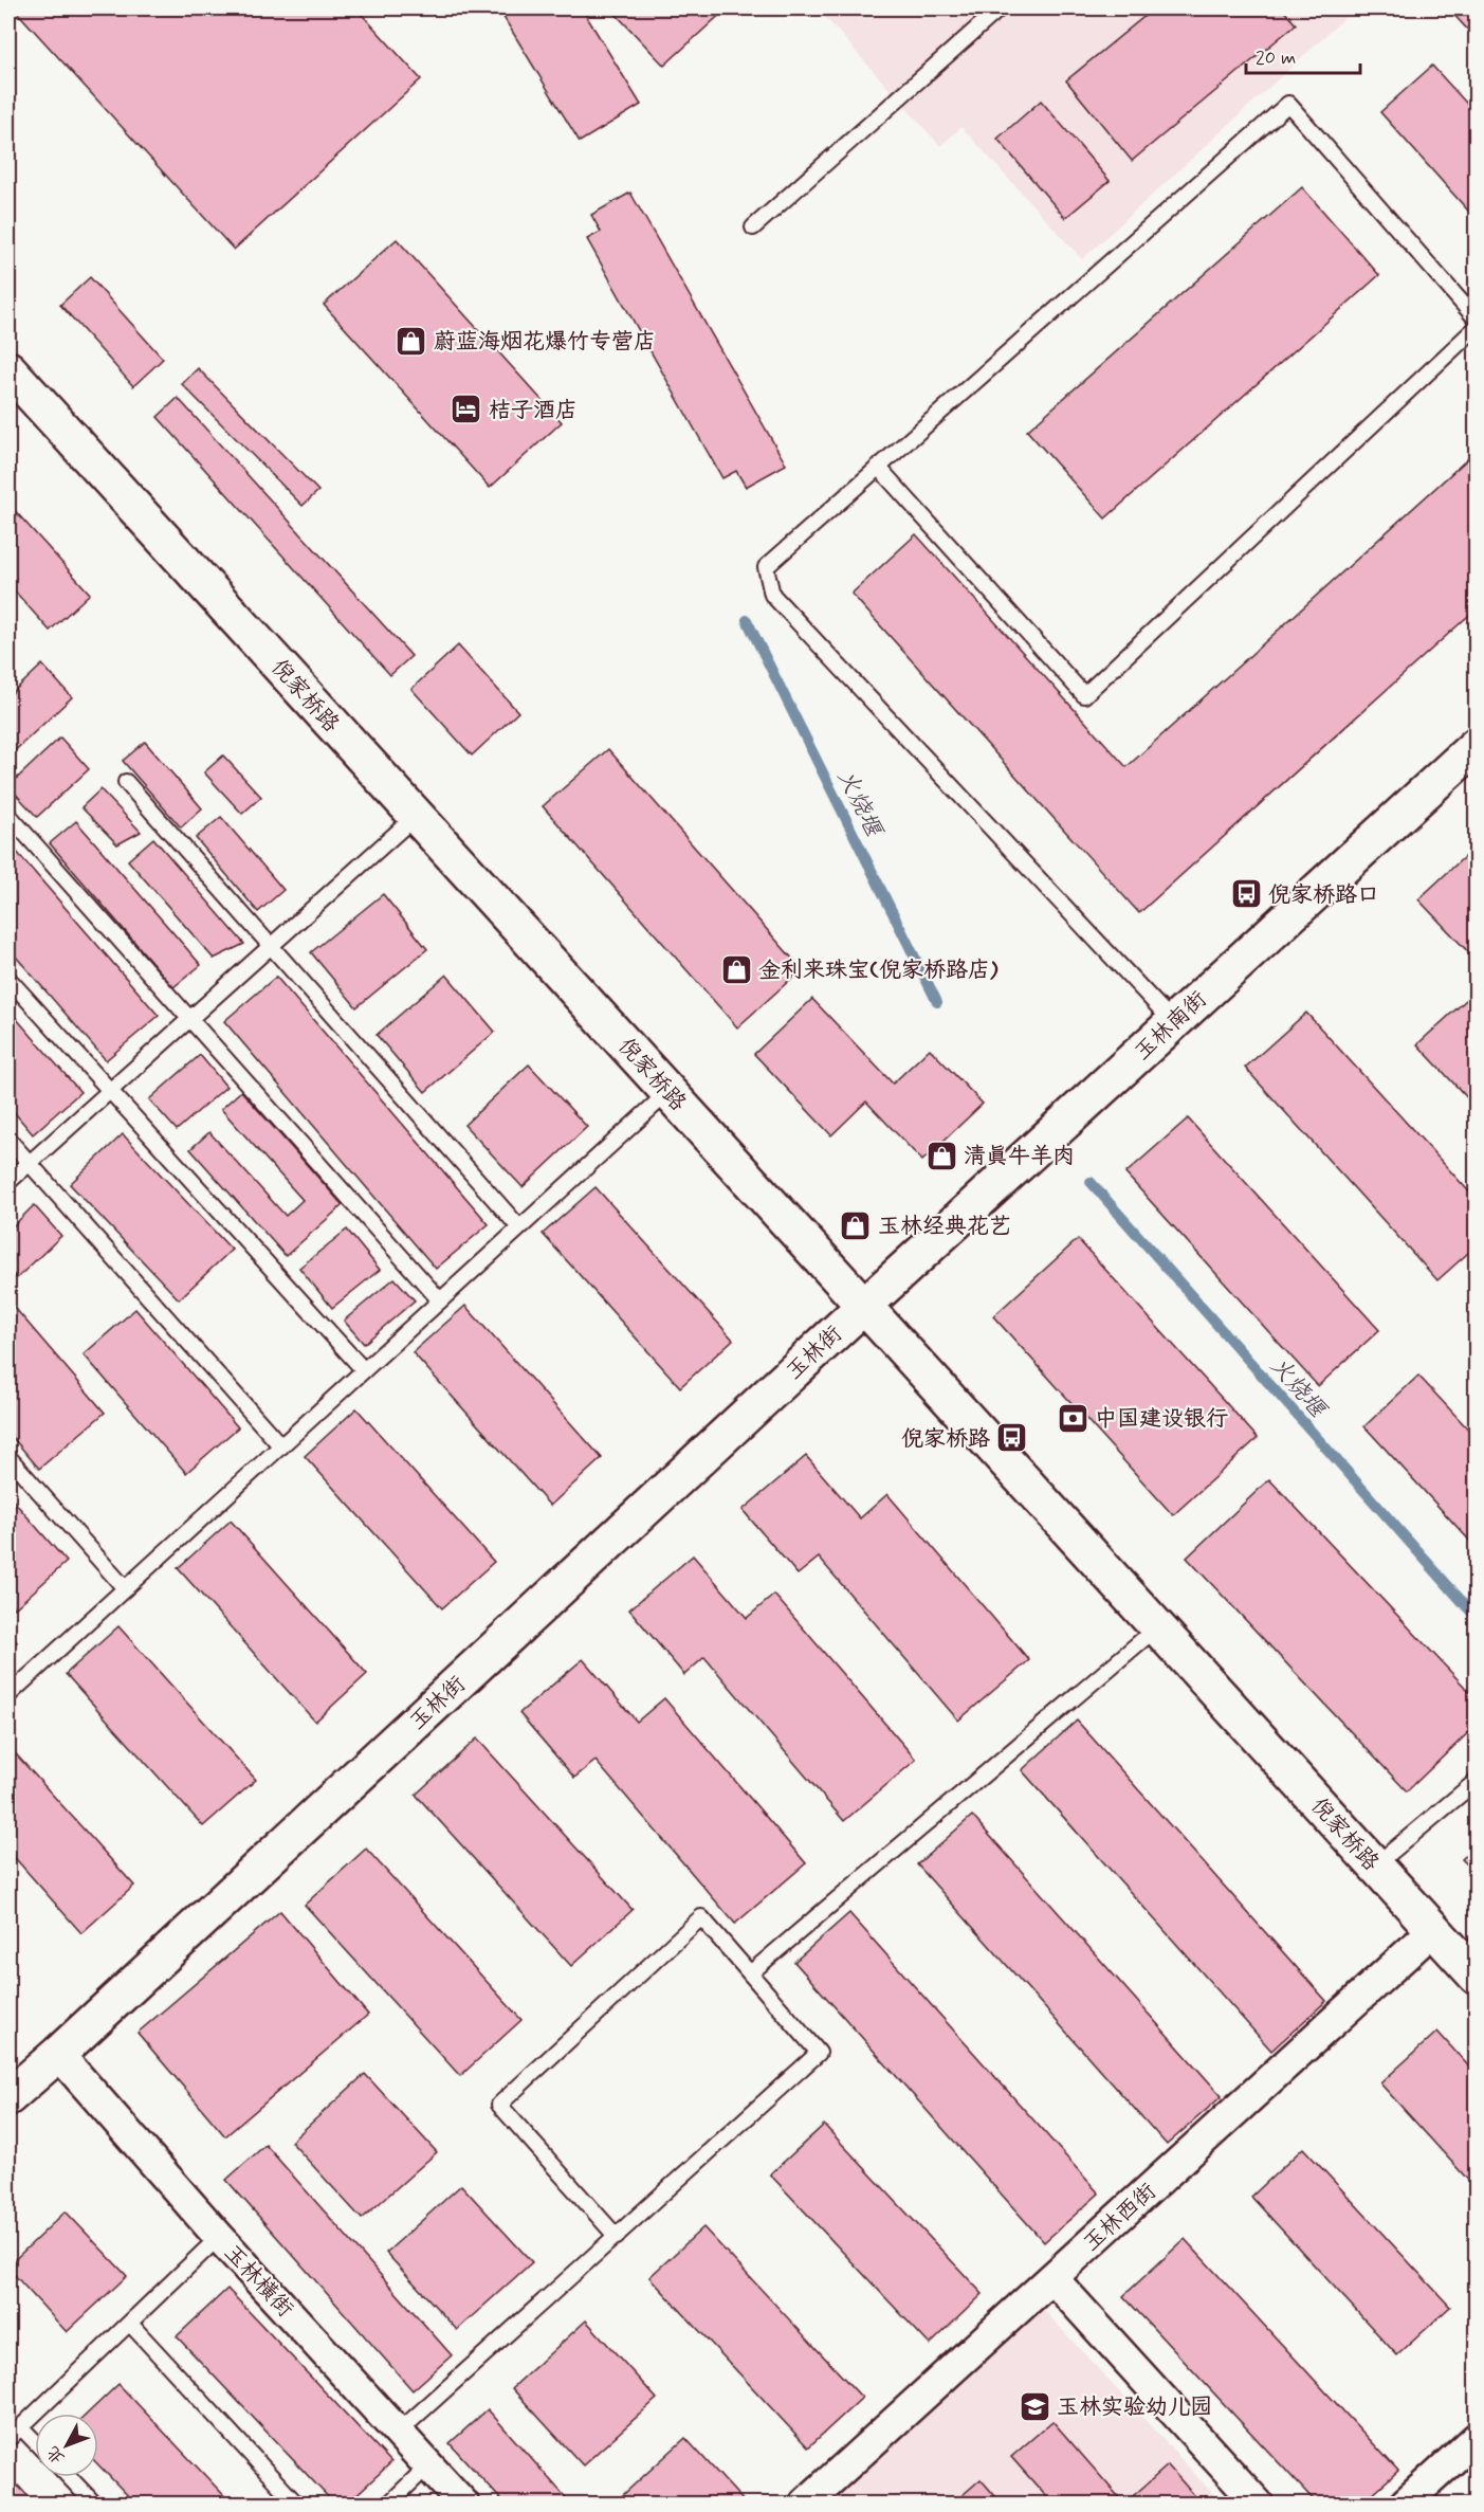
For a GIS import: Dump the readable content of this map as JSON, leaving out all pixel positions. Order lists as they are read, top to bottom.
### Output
{
  "streets": {
    "main road": ["倪家桥路", "玉林南街", "玉林街"],
    "street": ["玉林西街", "玉林横街"]
  },
  "crossings": [
    ["倪家桥路", "玉林南街"],
    ["倪家桥路", "玉林街"],
    ["倪家桥路", "玉林西街"],
    ["玉林南街", "玉林街"],
    ["玉林街", "玉林横街"]
  ],
  "water": ["火烧堰"],
  "places": {
    "shop": [
      "蔚蓝海烟花爆竹专营店",
      "金利来珠宝(倪家桥路店)",
      "清真牛羊肉",
      "玉林经典花艺"
    ],
    "hotel": ["桔子酒店"],
    "bus stop": ["倪家桥路口", "倪家桥路"],
    "bank": ["中国建设银行"],
    "school or university": ["玉林实验幼儿园"]
  },
  "scale_bar": "20 m",
  "north": "bottom left"
}
